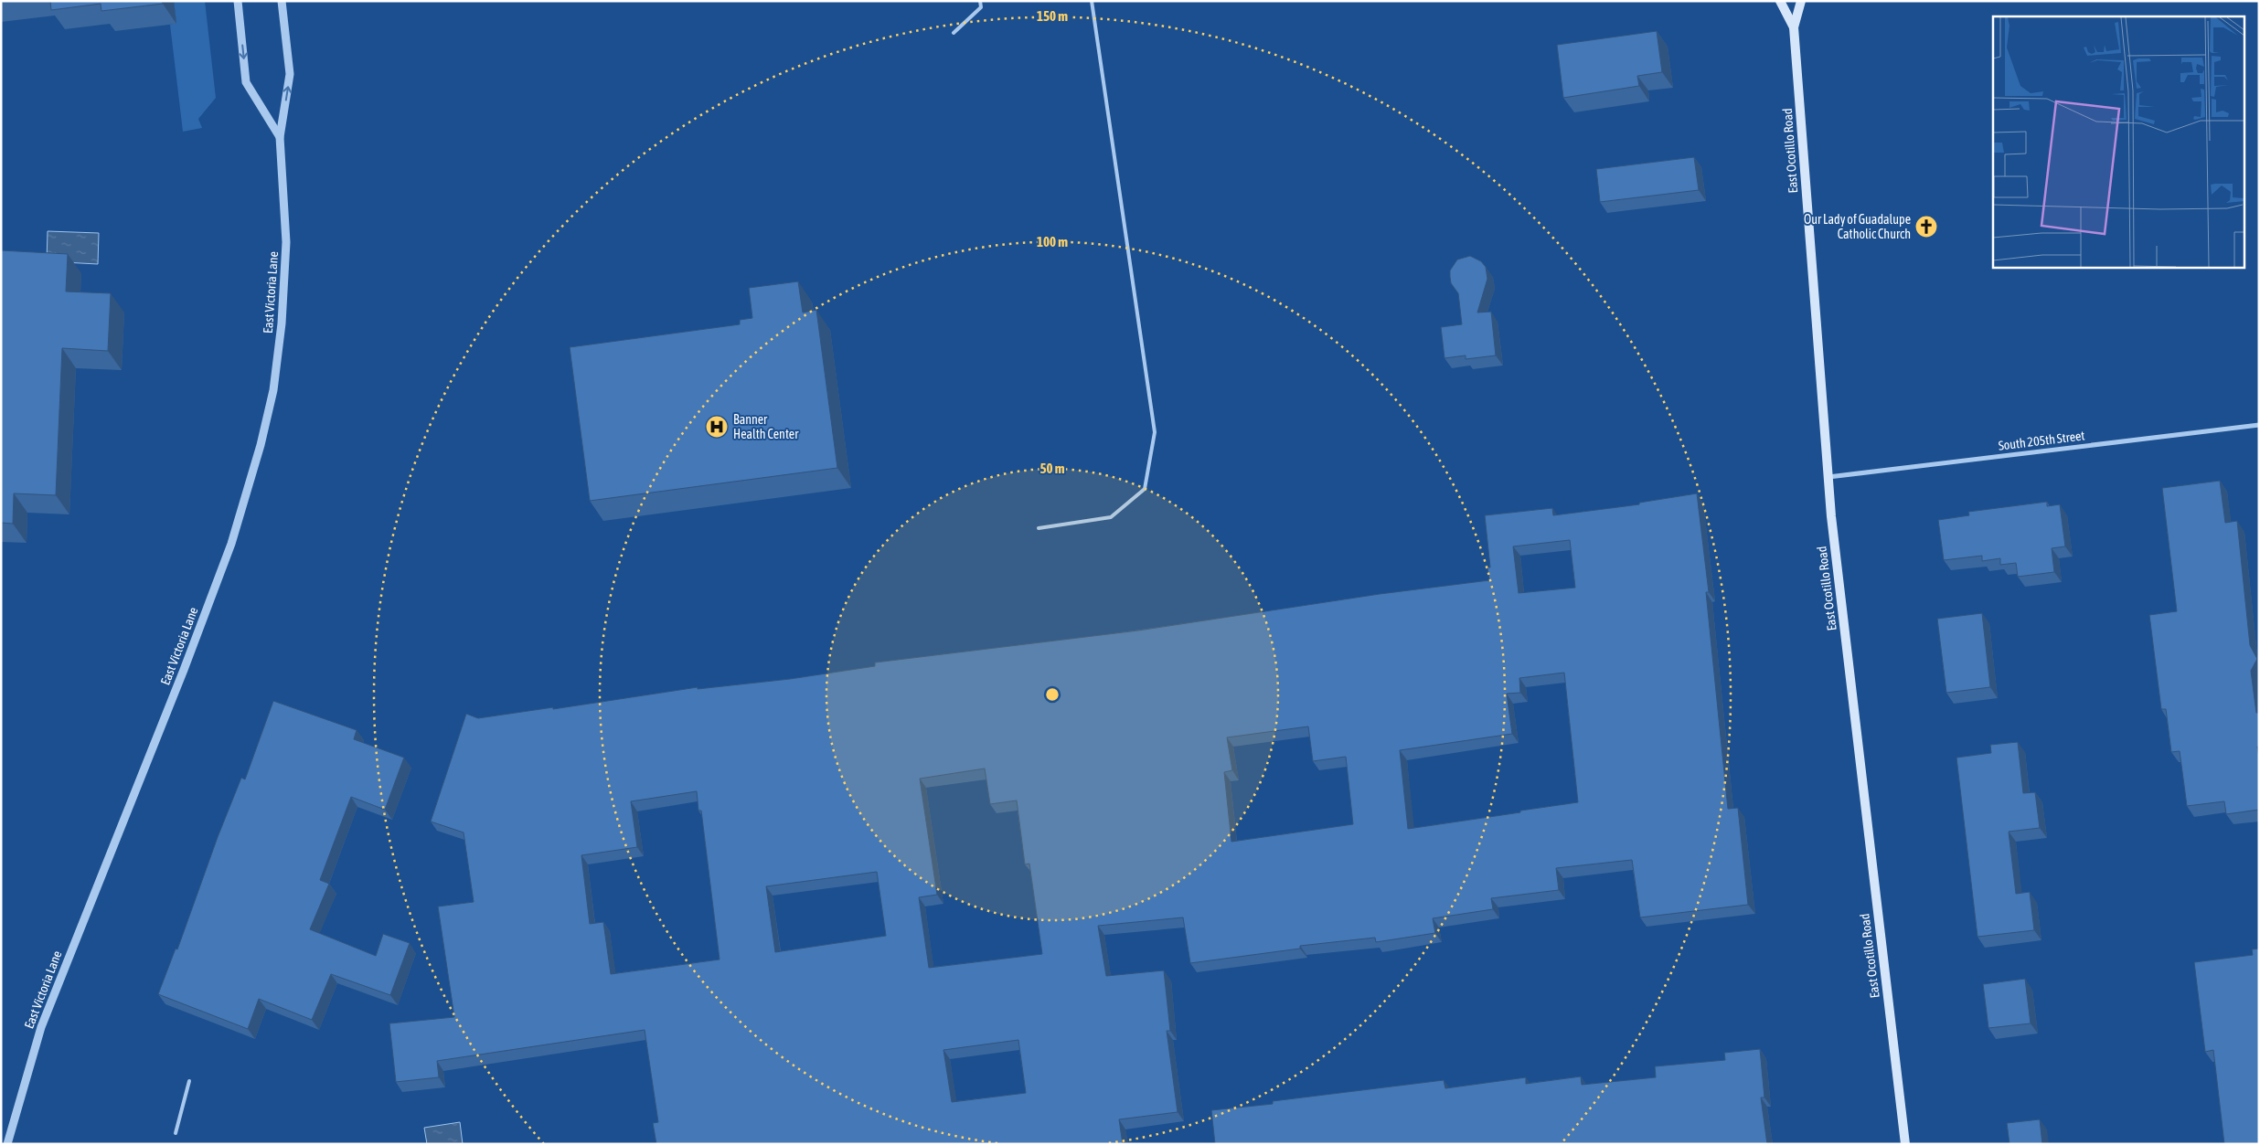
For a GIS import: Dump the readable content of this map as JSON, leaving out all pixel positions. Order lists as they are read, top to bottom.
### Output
{
  "streets": {
    "main road": ["East Ocotillo Road"],
    "street": ["East Victoria Lane", "South 205th Street"]
  },
  "crossings": [
    ["East Ocotillo Road", "South 205th Street"]
  ],
  "places": {
    "church": ["Our Lady of Guadalupe Catholic Church"],
    "hospital": ["Banner Health Center"]
  },
  "rings": ["150 m", "100 m", "50 m"]
}
